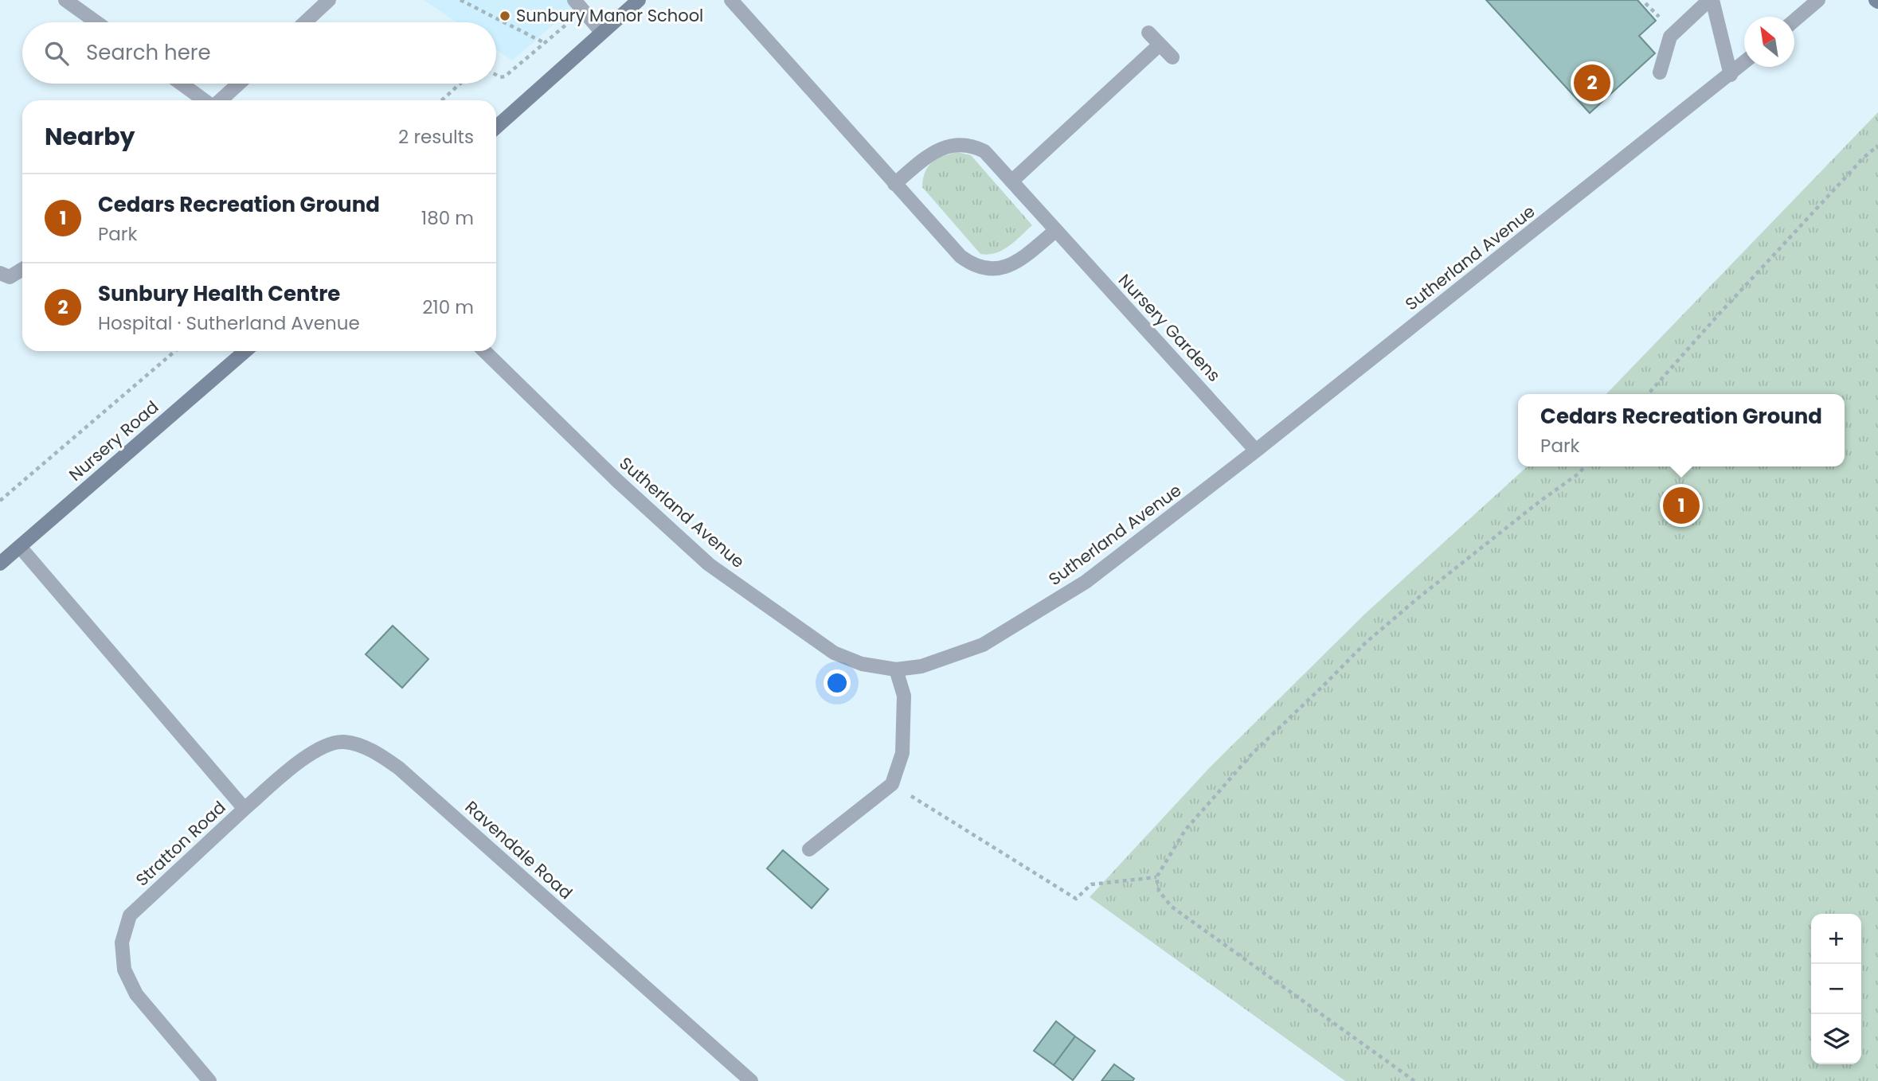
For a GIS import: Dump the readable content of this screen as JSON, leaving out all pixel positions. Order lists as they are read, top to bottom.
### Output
{
  "streets": {
    "street": [
      "Sutherland Avenue",
      "Nursery Gardens",
      "Nursery Road",
      "Stratton Road",
      "Ravendale Road"
    ]
  },
  "crossings": [
    ["Sutherland Avenue", "Nursery Gardens"],
    ["Nursery Road", "Stratton Road"],
    ["Stratton Road", "Ravendale Road"]
  ],
  "places": ["Sunbury Manor School"],
  "north": "top left",
  "page": {
    "search": "Search here",
    "pins": ["2", "1"],
    "heading": ["Nearby", "2 results"],
    "list": [
      {
        "mark": "1",
        "name": "Cedars Recreation Ground",
        "note": "Park",
        "value": "180 m"
      },
      {
        "mark": "2",
        "name": "Sunbury Health Centre",
        "note": "Hospital · Sutherland Avenue",
        "value": "210 m"
      }
    ],
    "popup": ["Cedars Recreation Ground", "Park"],
    "map_buttons": ["+", "−"]
  }
}
